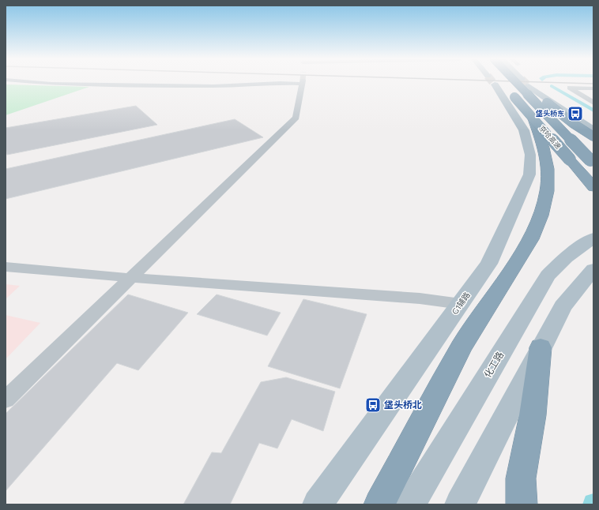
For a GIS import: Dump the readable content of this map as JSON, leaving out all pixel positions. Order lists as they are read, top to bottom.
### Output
{
  "streets": {
    "highway": ["京哈高速"],
    "main road": ["G1辅路", "化工路"]
  },
  "places": {
    "bus stop": ["垡头桥东", "垡头桥北"]
  }
}
